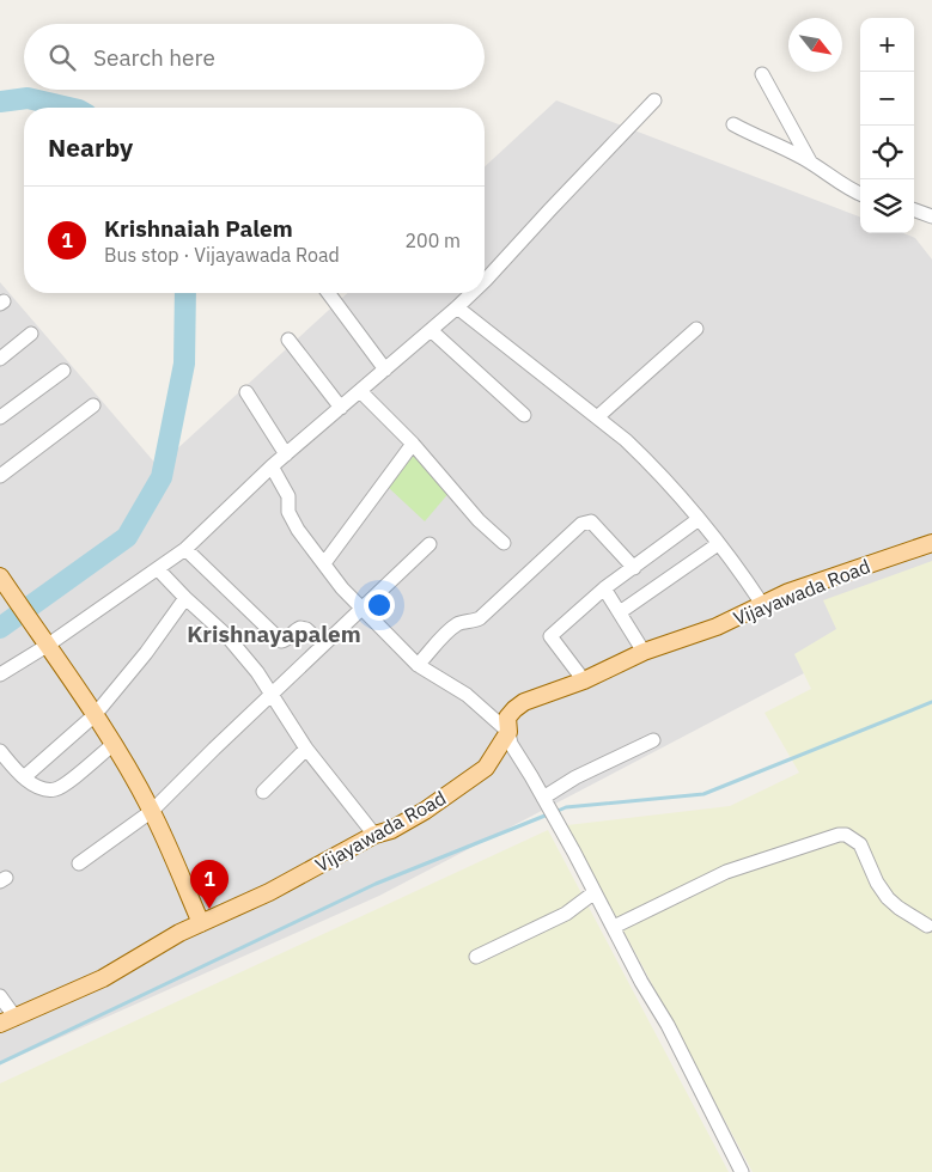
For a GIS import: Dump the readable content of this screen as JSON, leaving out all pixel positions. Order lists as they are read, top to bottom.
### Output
{
  "streets": {
    "main road": ["Vijayawada Road"]
  },
  "districts": ["Krishnayapalem"],
  "north": "bottom right",
  "page": {
    "map_buttons": ["+", "−"],
    "search": "Search here",
    "heading": "Nearby",
    "list": [
      {
        "mark": "1",
        "name": "Krishnaiah Palem",
        "note": "Bus stop · Vijayawada Road",
        "value": "200 m"
      }
    ],
    "pins": "1"
  }
}
